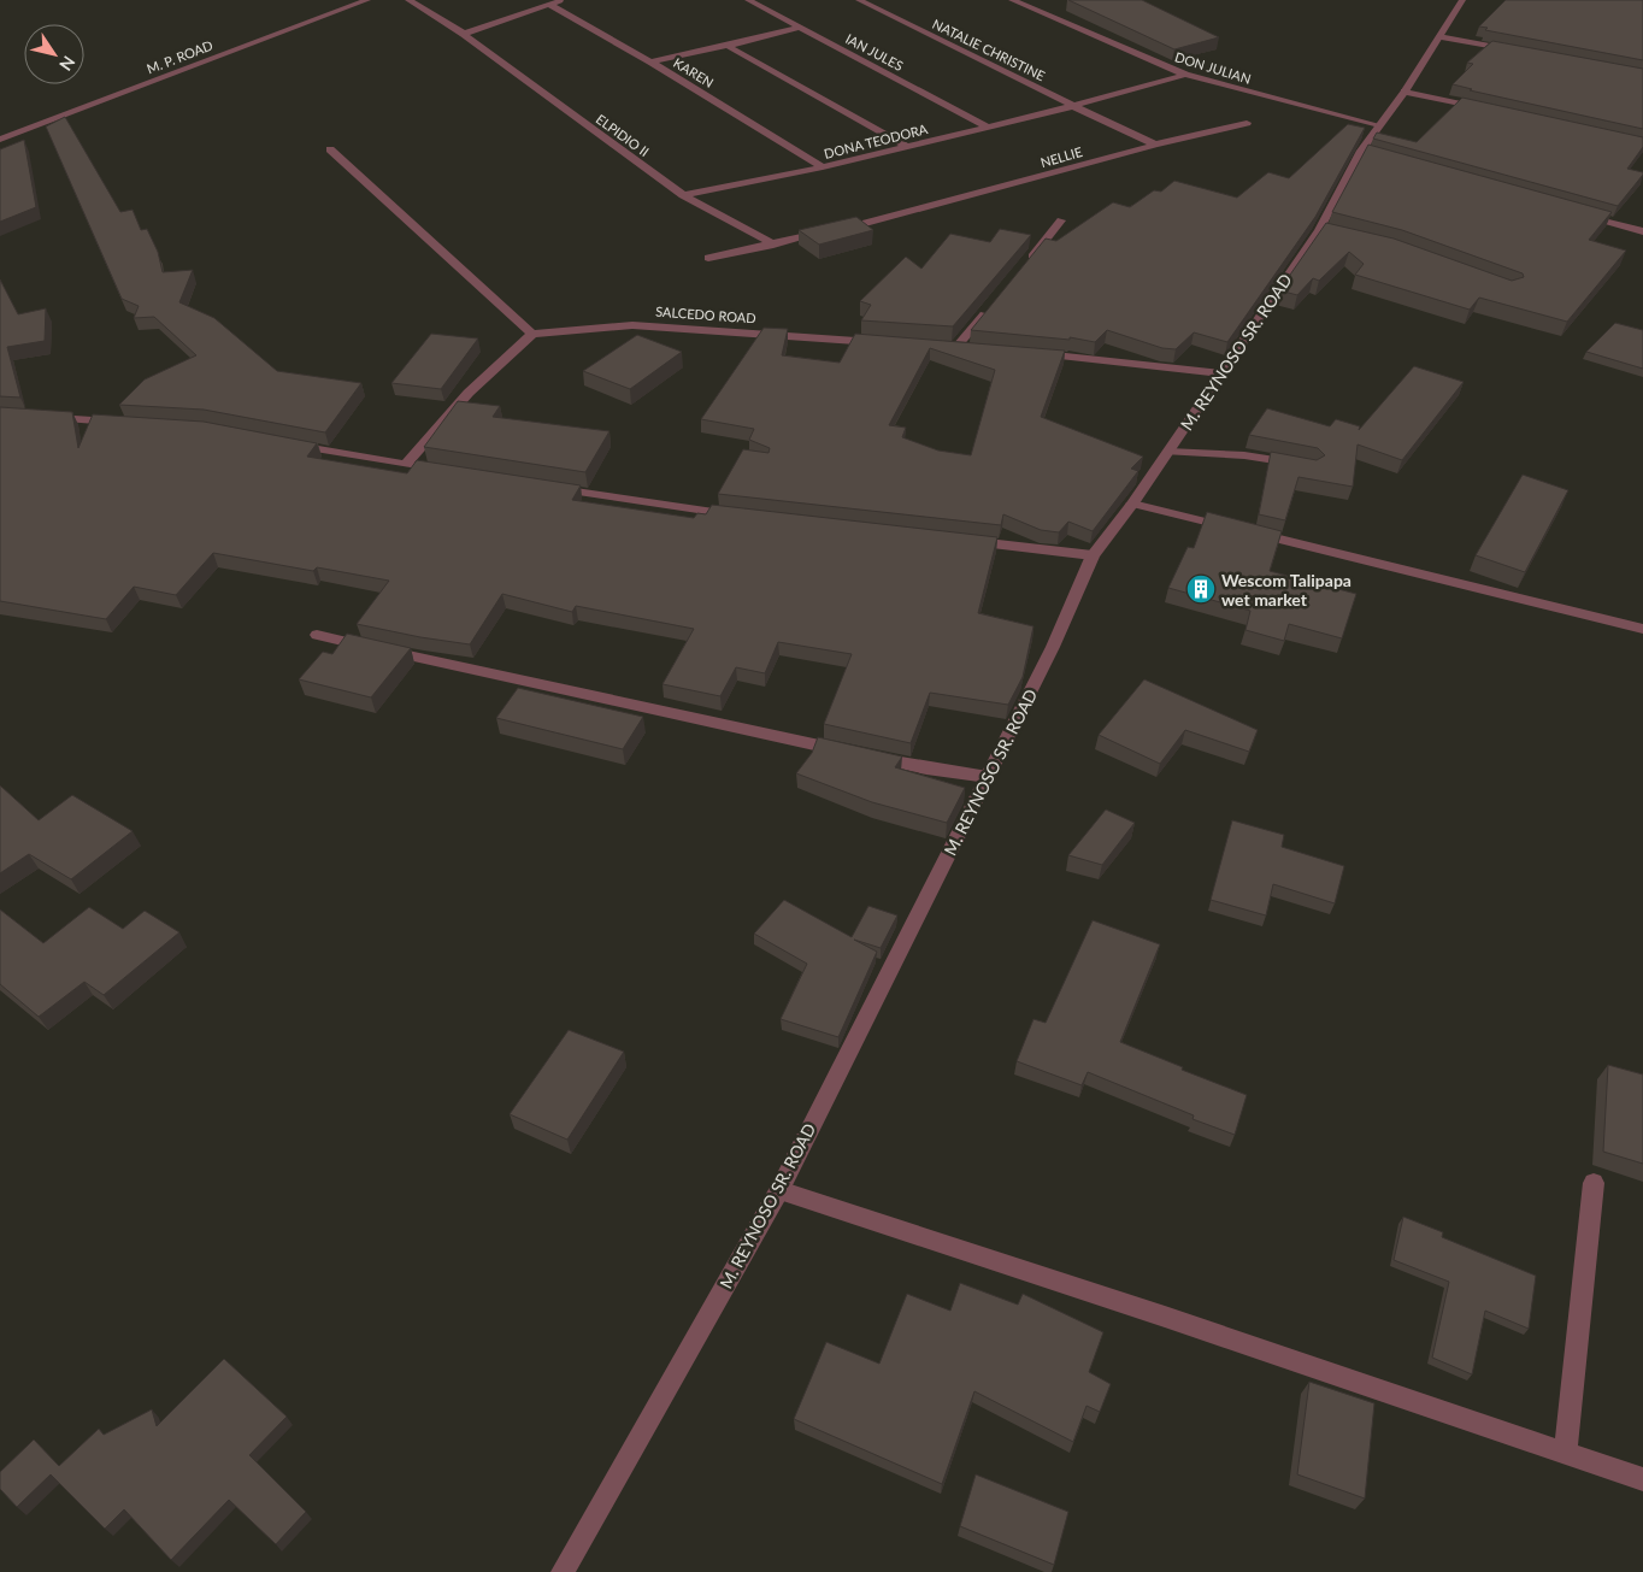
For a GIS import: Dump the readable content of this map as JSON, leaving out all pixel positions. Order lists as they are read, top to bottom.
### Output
{
  "streets": {
    "street": [
      "NATALIE CHRISTINE",
      "IAN JULES",
      "M. P. ROAD",
      "DON JULIAN",
      "KAREN",
      "ELPIDIO II",
      "DONA TEODORA",
      "NELLIE",
      "SALCEDO ROAD",
      "M. REYNOSO SR. ROAD"
    ]
  },
  "crossings": [
    ["NATALIE CHRISTINE", "DONA TEODORA"],
    ["IAN JULES", "DONA TEODORA"],
    ["DON JULIAN", "M. REYNOSO SR. ROAD"],
    ["KAREN", "DONA TEODORA"],
    ["ELPIDIO II", "DONA TEODORA"],
    ["ELPIDIO II", "NELLIE"]
  ],
  "places": {
    "building": ["Wescom Talipapa wet market"]
  },
  "north": "bottom right"
}
